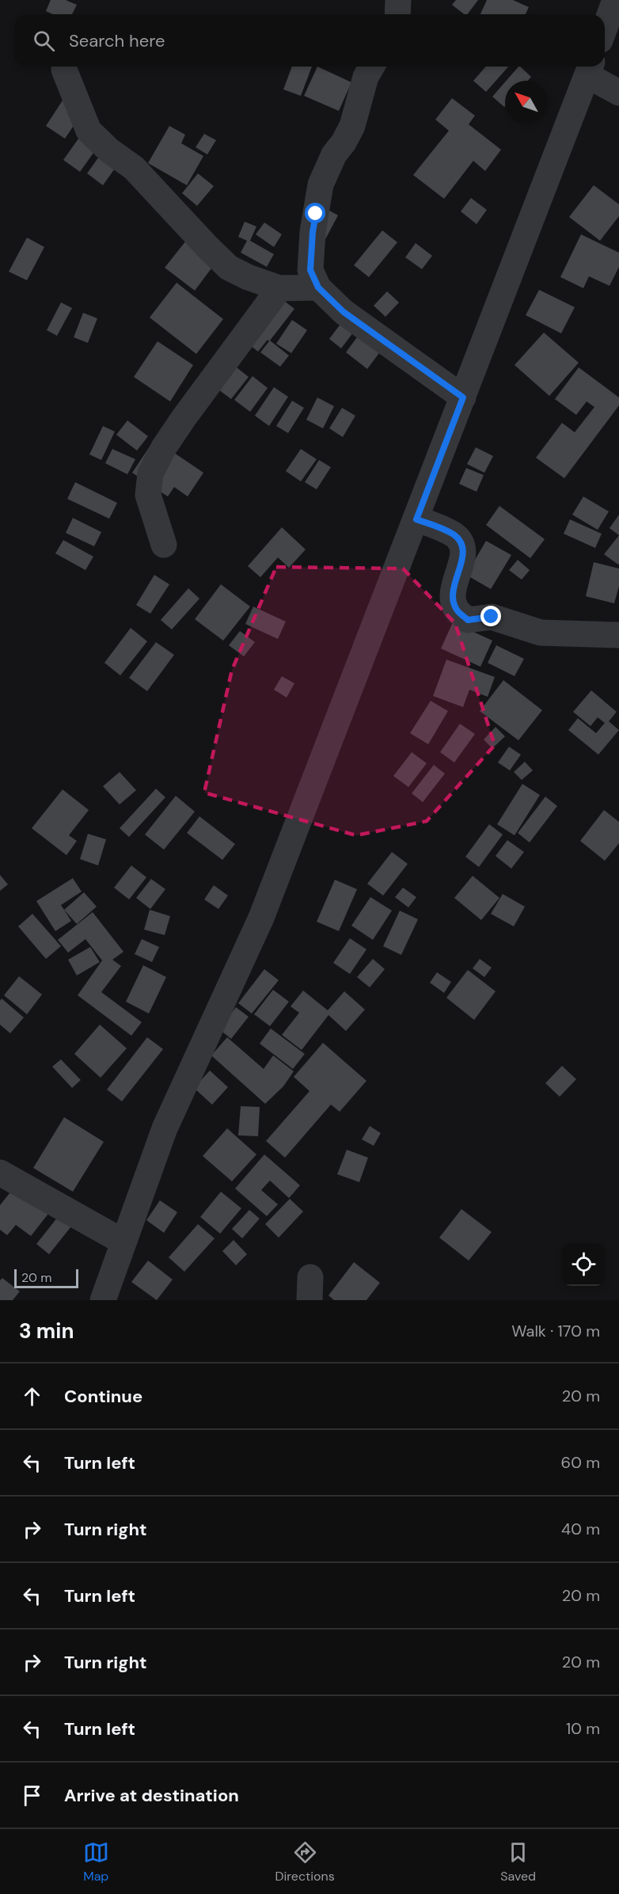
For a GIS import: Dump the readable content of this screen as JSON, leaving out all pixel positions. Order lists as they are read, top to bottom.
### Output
{
  "scale_bar": "20 m",
  "north": "top left",
  "page": {
    "search": "Search here",
    "scale": "20 m",
    "heading": ["3 min", "Walk · 170 m"],
    "list": [
      ["Continue", "20 m"],
      ["Turn left", "60 m"],
      ["Turn right", "40 m"],
      ["Turn left", "20 m"],
      ["Turn right", "20 m"],
      ["Turn left", "10 m"],
      "Arrive at destination"
    ],
    "nav": ["Map", "Directions", "Saved"]
  }
}
